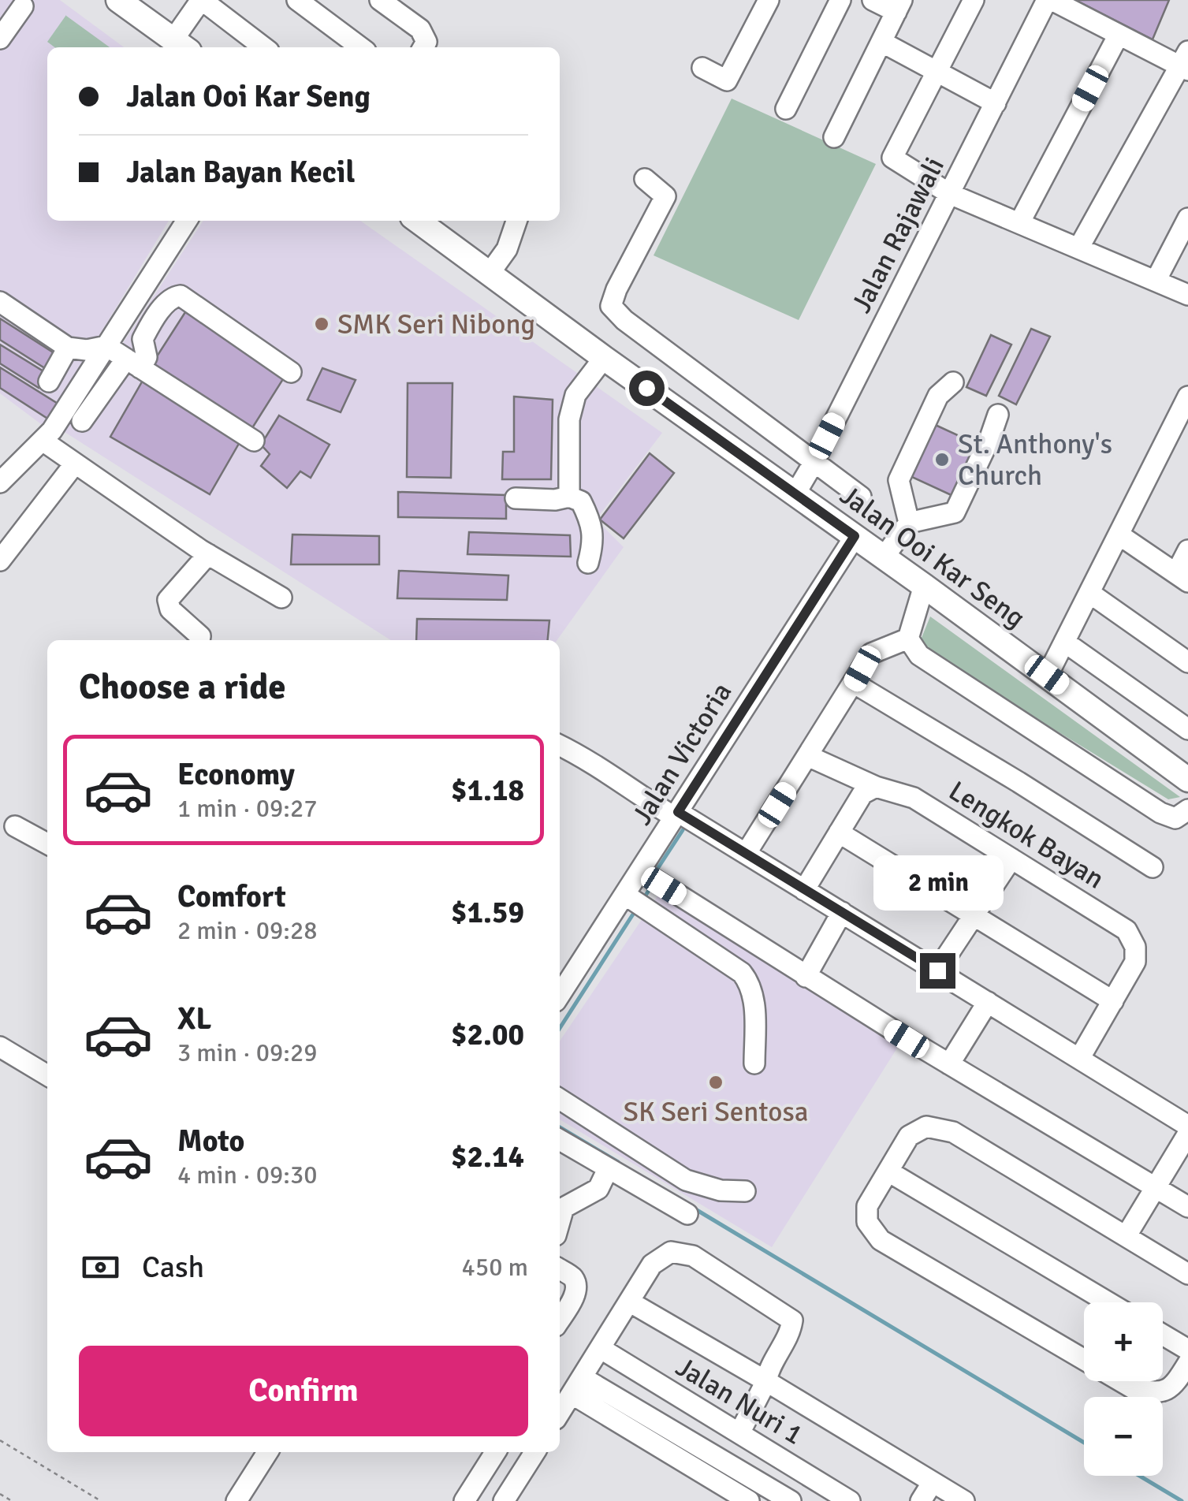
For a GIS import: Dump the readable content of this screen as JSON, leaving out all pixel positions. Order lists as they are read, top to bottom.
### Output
{
  "streets": {
    "main road": ["Jalan Ooi Kar Seng"],
    "street": [
      "Jalan Rajawali",
      "Jalan Victoria",
      "Lengkok Bayan",
      "Jalan Nuri 1"
    ]
  },
  "crossings": [
    ["Jalan Rajawali", "Jalan Ooi Kar Seng"],
    ["Jalan Ooi Kar Seng", "Jalan Victoria"]
  ],
  "places": ["SMK Seri Nibong", "St. Anthony's Church", "SK Seri Sentosa"],
  "page": {
    "banner": ["Jalan Ooi Kar Seng", "Jalan Bayan Kecil"],
    "heading": "Choose a ride",
    "list": [
      {
        "name": "Economy",
        "note": "1 min · 09:27",
        "value": "$1.18"
      },
      {
        "name": "Comfort",
        "note": "2 min · 09:28",
        "value": "$1.59"
      },
      {
        "name": "XL",
        "note": "3 min · 09:29",
        "value": "$2.00"
      },
      {
        "name": "Moto",
        "note": "4 min · 09:30",
        "value": "$2.14"
      }
    ],
    "bubble": "2 min",
    "pay": ["Cash", "450 m"],
    "map_buttons": ["+", "−"],
    "buttons": "Confirm"
  }
}
